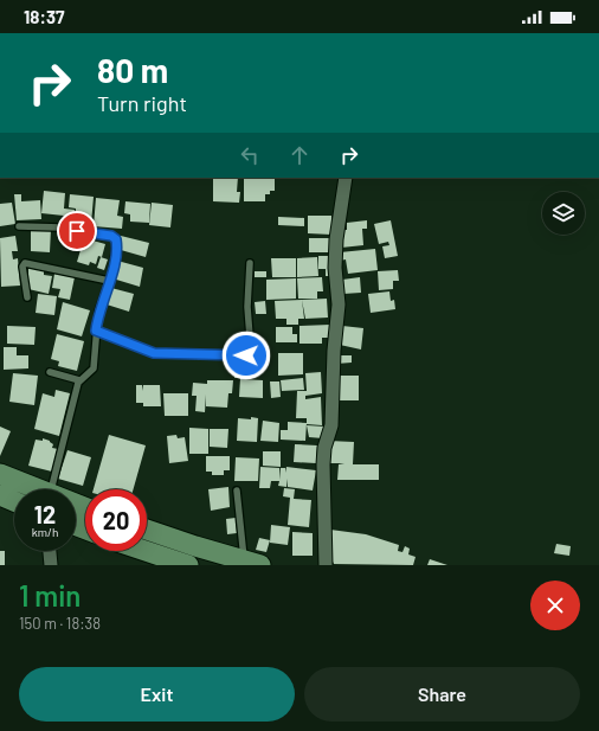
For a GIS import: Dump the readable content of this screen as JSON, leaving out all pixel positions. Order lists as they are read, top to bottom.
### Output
{
  "page": {
    "status": "18:37",
    "turn": ["80 m", "Turn right"],
    "speed": "12 km/h",
    "limit": "20",
    "heading": ["1 min", "150 m · 18:38"],
    "buttons": ["Exit", "Share"]
  }
}
